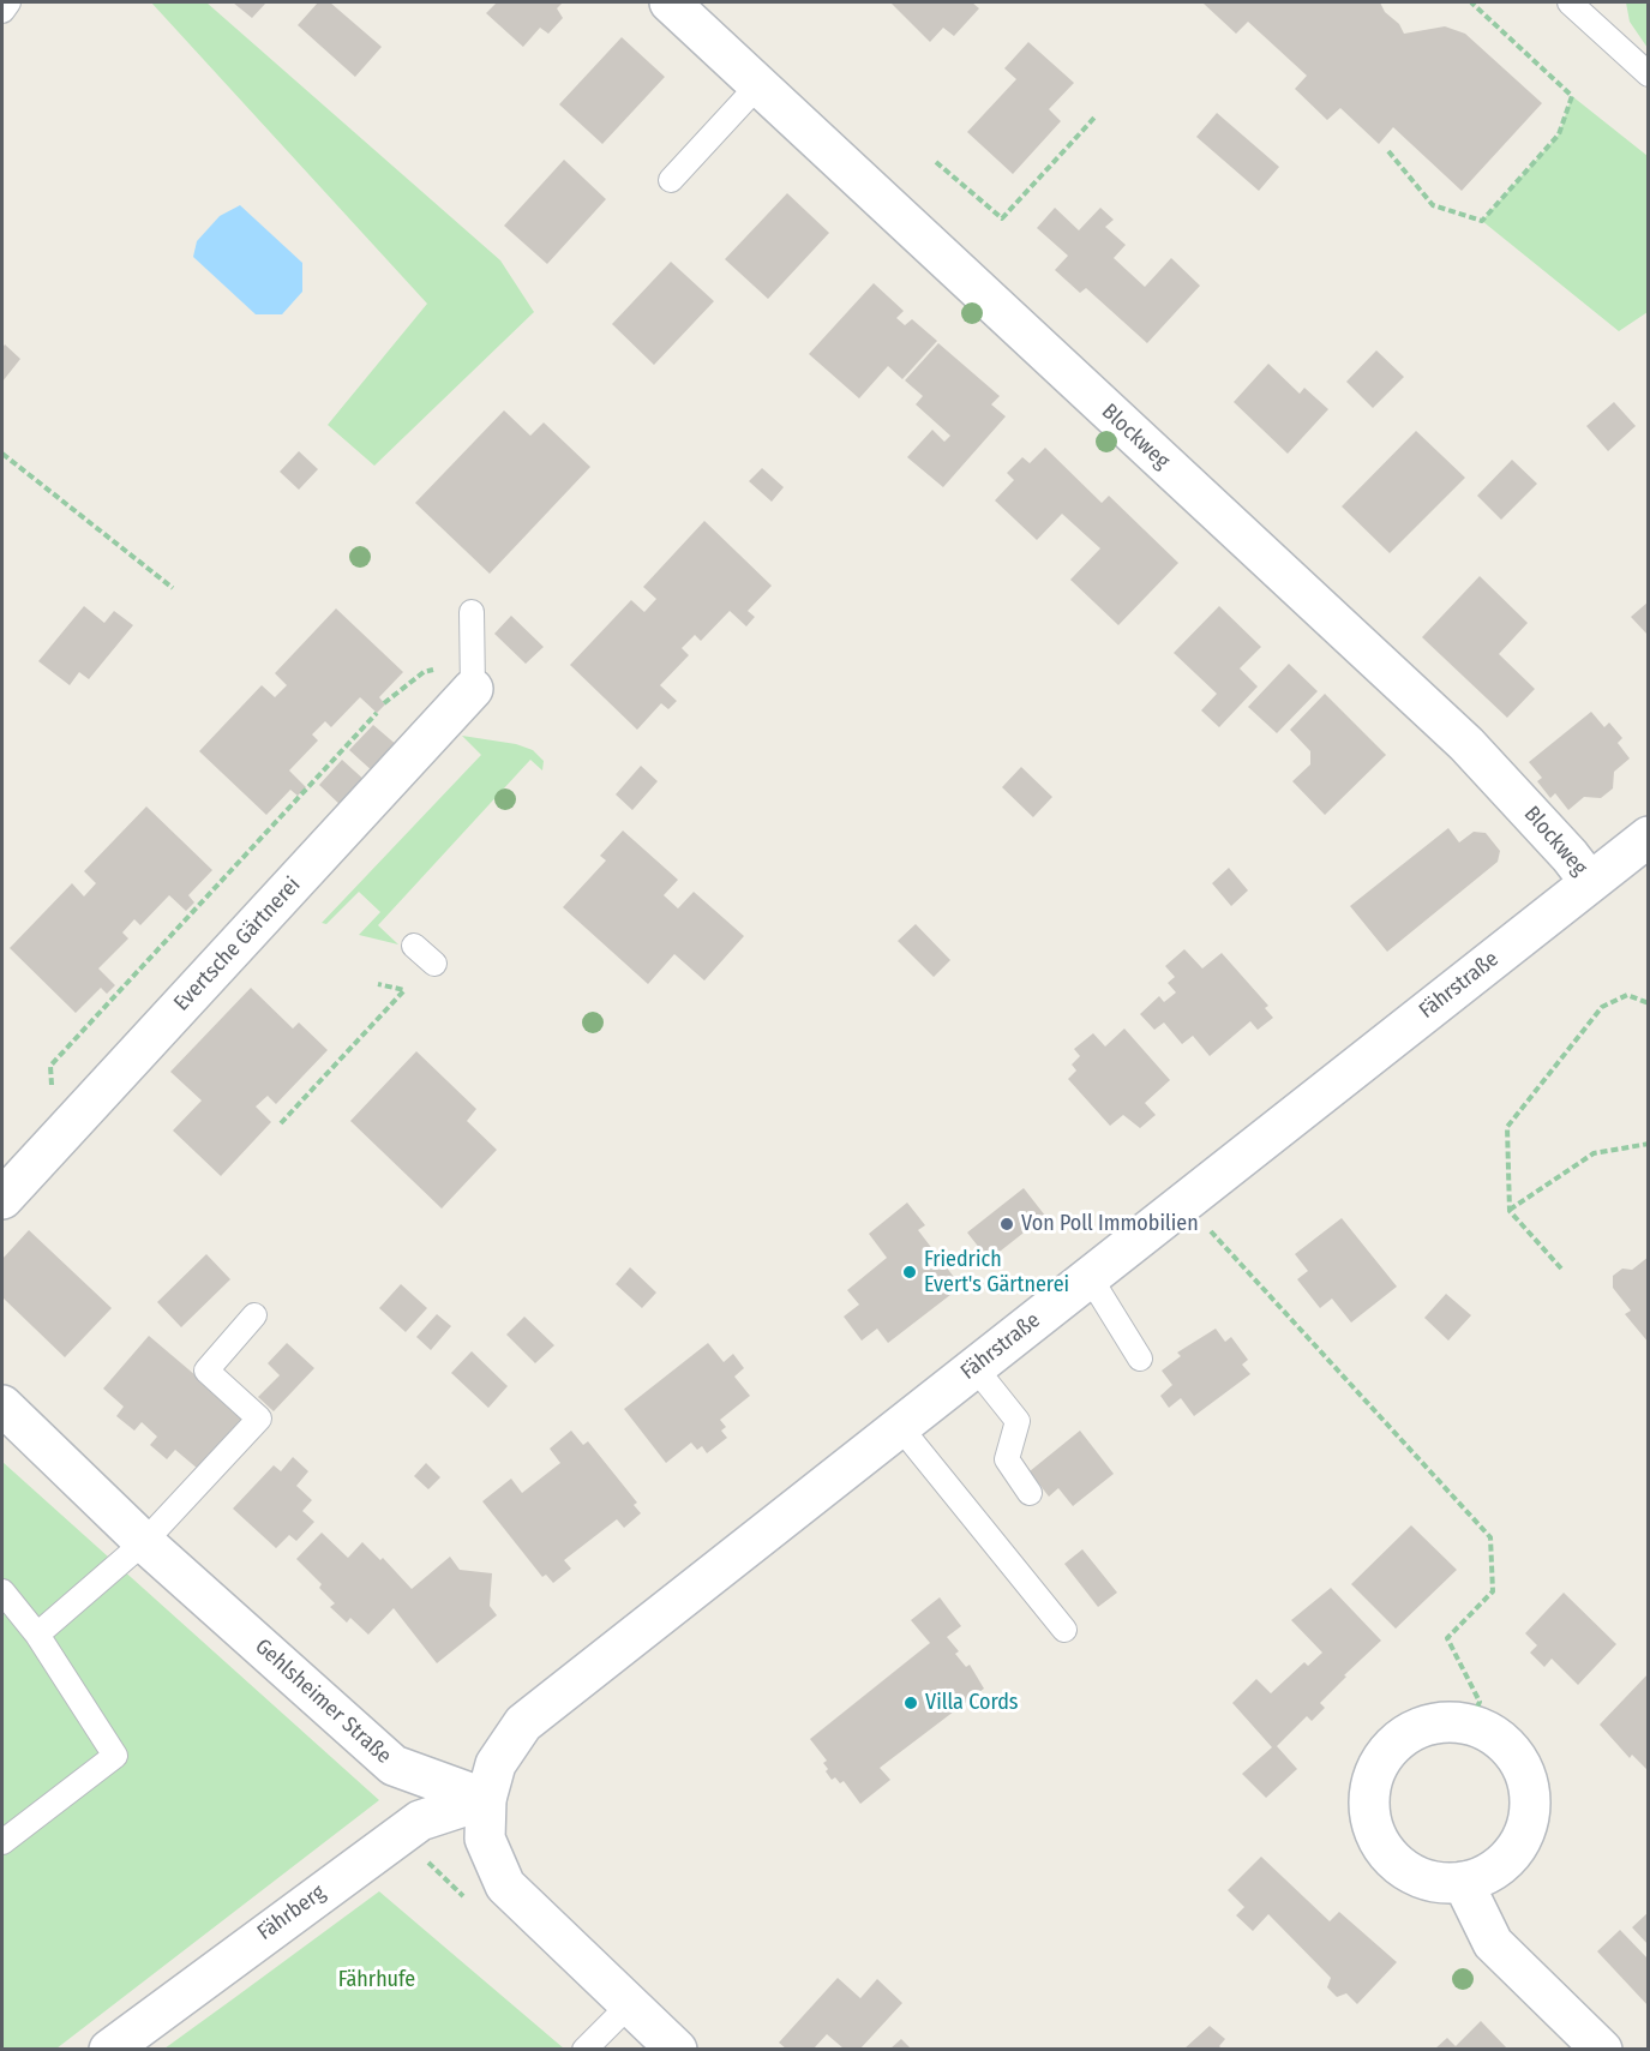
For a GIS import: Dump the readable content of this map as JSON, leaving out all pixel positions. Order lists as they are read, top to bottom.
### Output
{
  "streets": {
    "street": [
      "Blockweg",
      "Evertsche Gärtnerei",
      "Fährstraße",
      "Gehlsheimer Straße",
      "Fährberg"
    ]
  },
  "crossings": [
    ["Blockweg", "Fährstraße"],
    ["Fährstraße", "Gehlsheimer Straße"],
    ["Fährstraße", "Fährberg"],
    ["Gehlsheimer Straße", "Fährberg"]
  ],
  "parks": ["Fährhufe"],
  "places": ["Von Poll Immobilien", "Friedrich Evert's Gärtnerei", "Villa Cords"]
}
